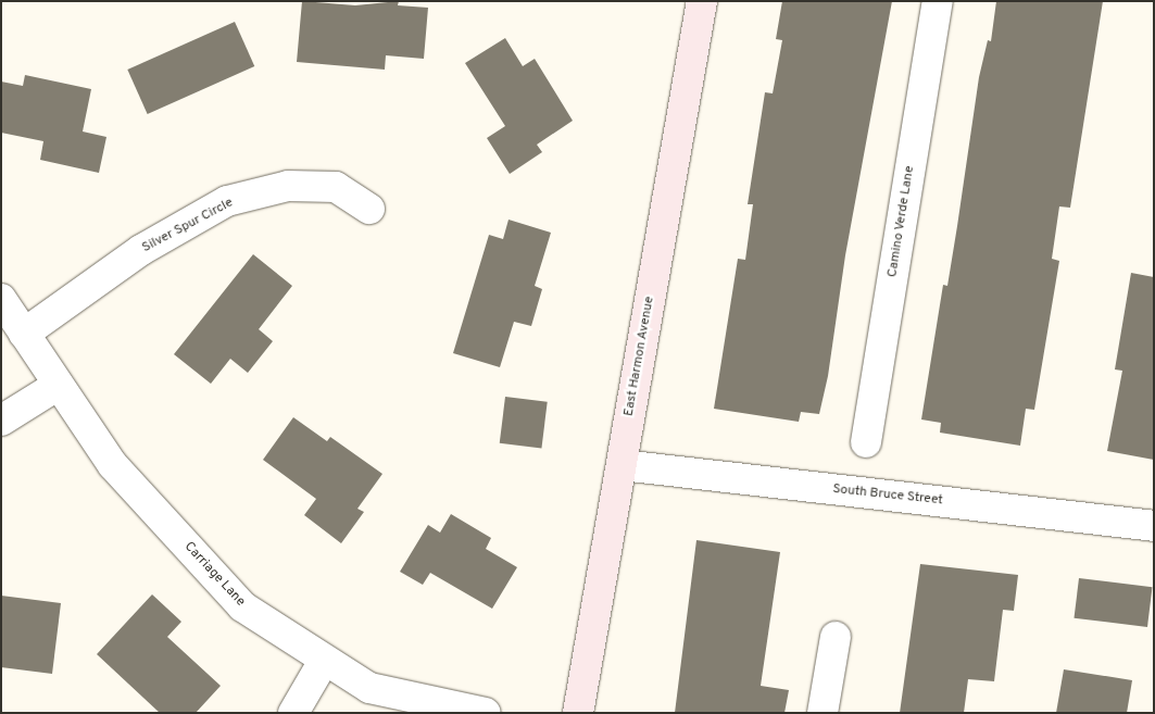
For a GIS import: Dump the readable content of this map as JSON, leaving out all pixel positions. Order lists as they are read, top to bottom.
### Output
{
  "streets": {
    "main road": ["East Harmon Avenue"],
    "street": [
      "Camino Verde Lane",
      "Silver Spur Circle",
      "South Bruce Street",
      "Carriage Lane"
    ]
  },
  "crossings": [
    ["Silver Spur Circle", "Carriage Lane"],
    ["East Harmon Avenue", "South Bruce Street"]
  ]
}
